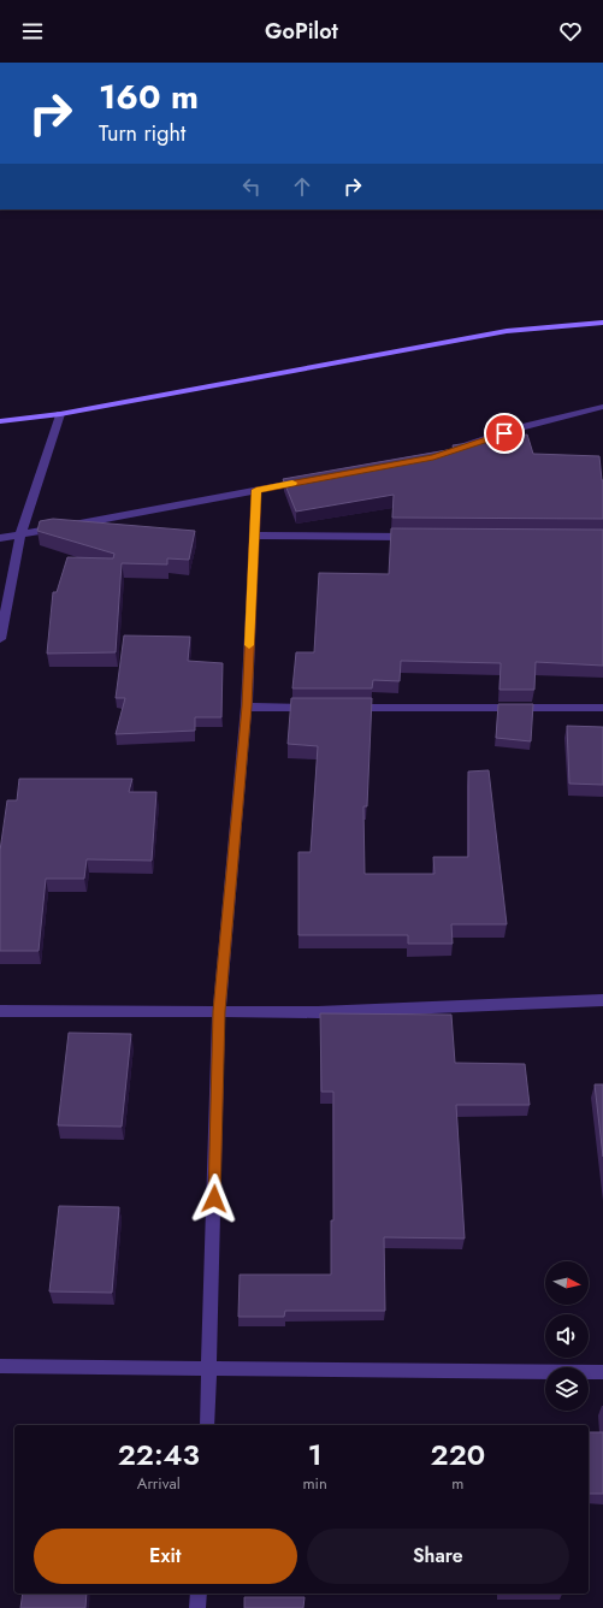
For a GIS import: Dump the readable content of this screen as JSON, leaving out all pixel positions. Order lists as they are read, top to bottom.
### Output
{
  "north": "right",
  "page": {
    "header": "GoPilot",
    "turn": ["160 m", "Turn right"],
    "eta": [
      "22:43",
      "Arrival",
      "1",
      "min",
      "220",
      "m"
    ],
    "buttons": ["Exit", "Share"]
  }
}
